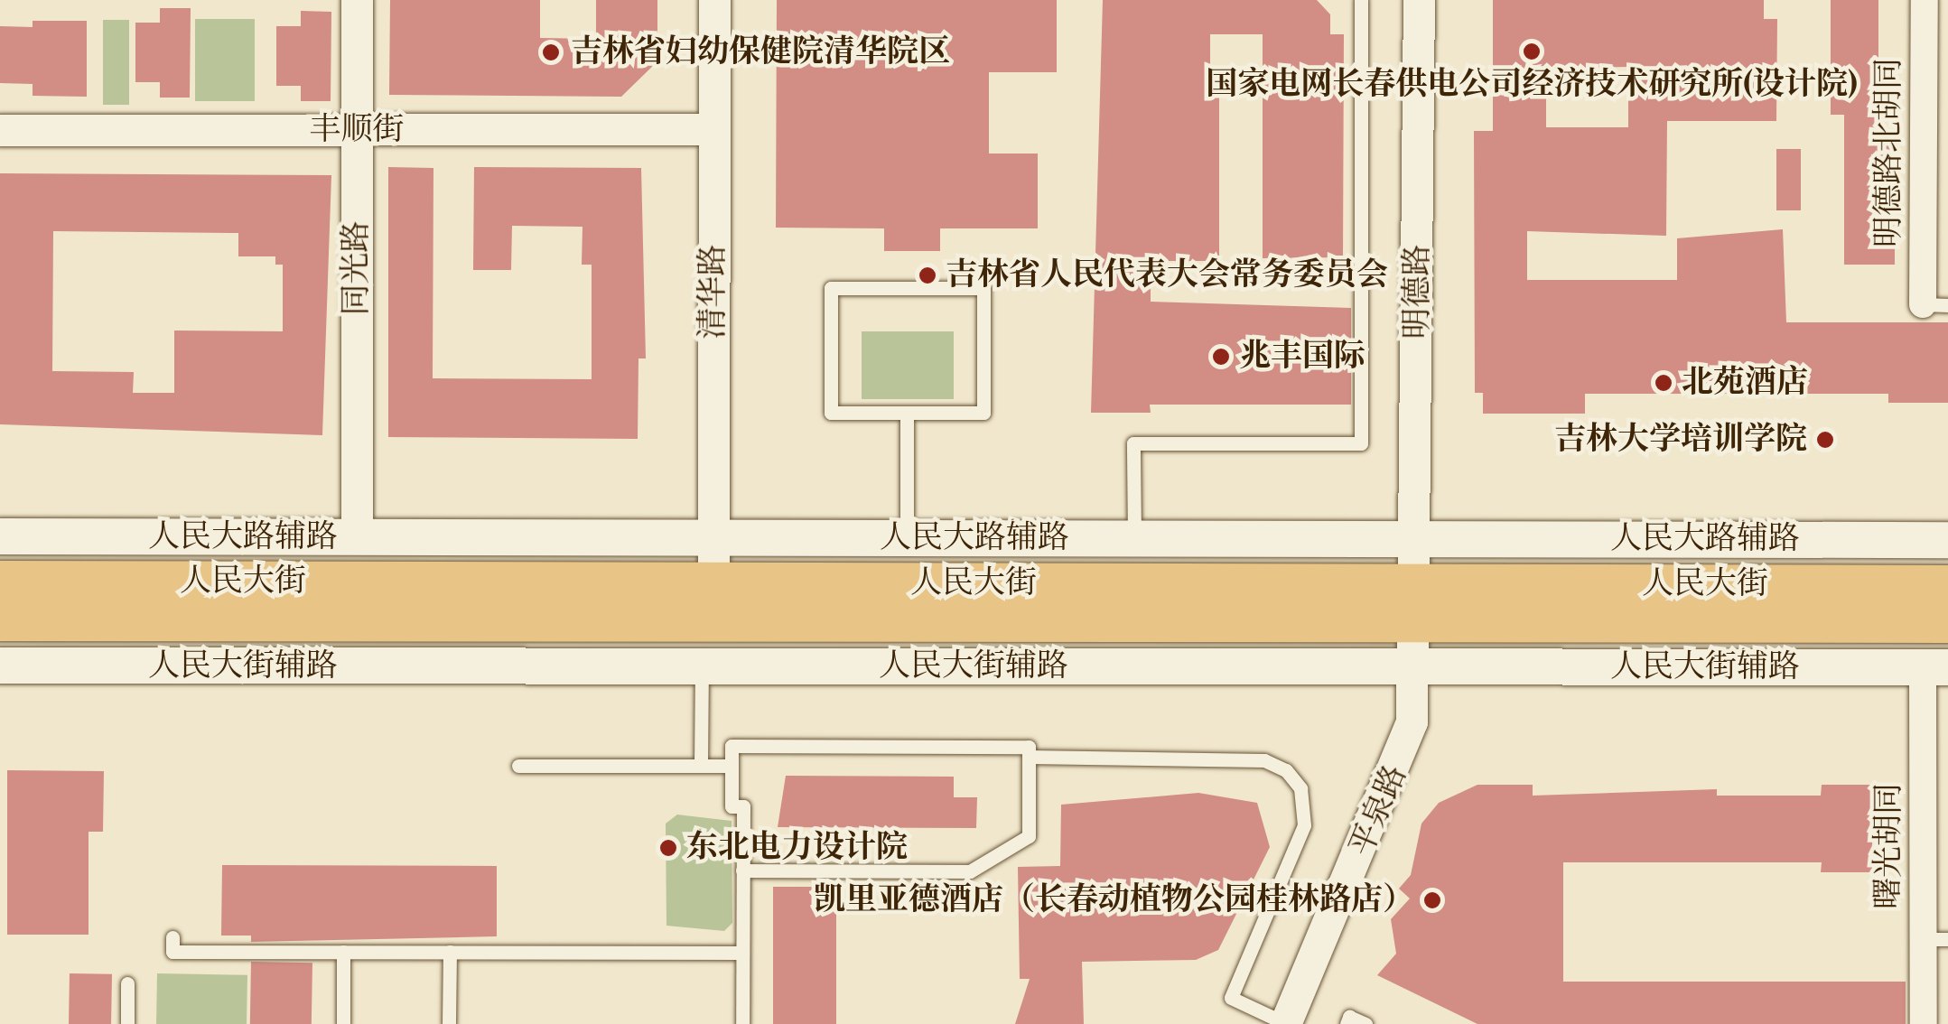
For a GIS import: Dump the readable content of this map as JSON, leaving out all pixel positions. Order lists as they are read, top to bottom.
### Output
{
  "streets": {
    "main road": ["人民大路辅路", "人民大街", "人民大街辅路"],
    "street": [
      "丰顺街",
      "明德路北胡同",
      "同光路",
      "清华路",
      "明德路",
      "平泉路",
      "曙光胡同"
    ]
  },
  "crossings": [
    ["丰顺街", "同光路"],
    ["丰顺街", "清华路"],
    ["同光路", "人民大路辅路"],
    ["清华路", "人民大路辅路"],
    ["清华路", "人民大街"],
    ["明德路", "人民大路辅路"],
    ["明德路", "人民大街"],
    ["明德路", "平泉路"],
    ["人民大街", "平泉路"],
    ["人民大街辅路", "平泉路"],
    ["人民大街辅路", "曙光胡同"]
  ],
  "places": [
    "国家电网长春供电公司经济技术研究所(设计院)",
    "吉林省妇幼保健院清华院区",
    "吉林省人民代表大会常务委员会",
    "兆丰国际",
    "北苑酒店",
    "吉林大学培训学院",
    "东北电力设计院",
    "凯里亚德酒店（长春动植物公园桂林路店）"
  ]
}
